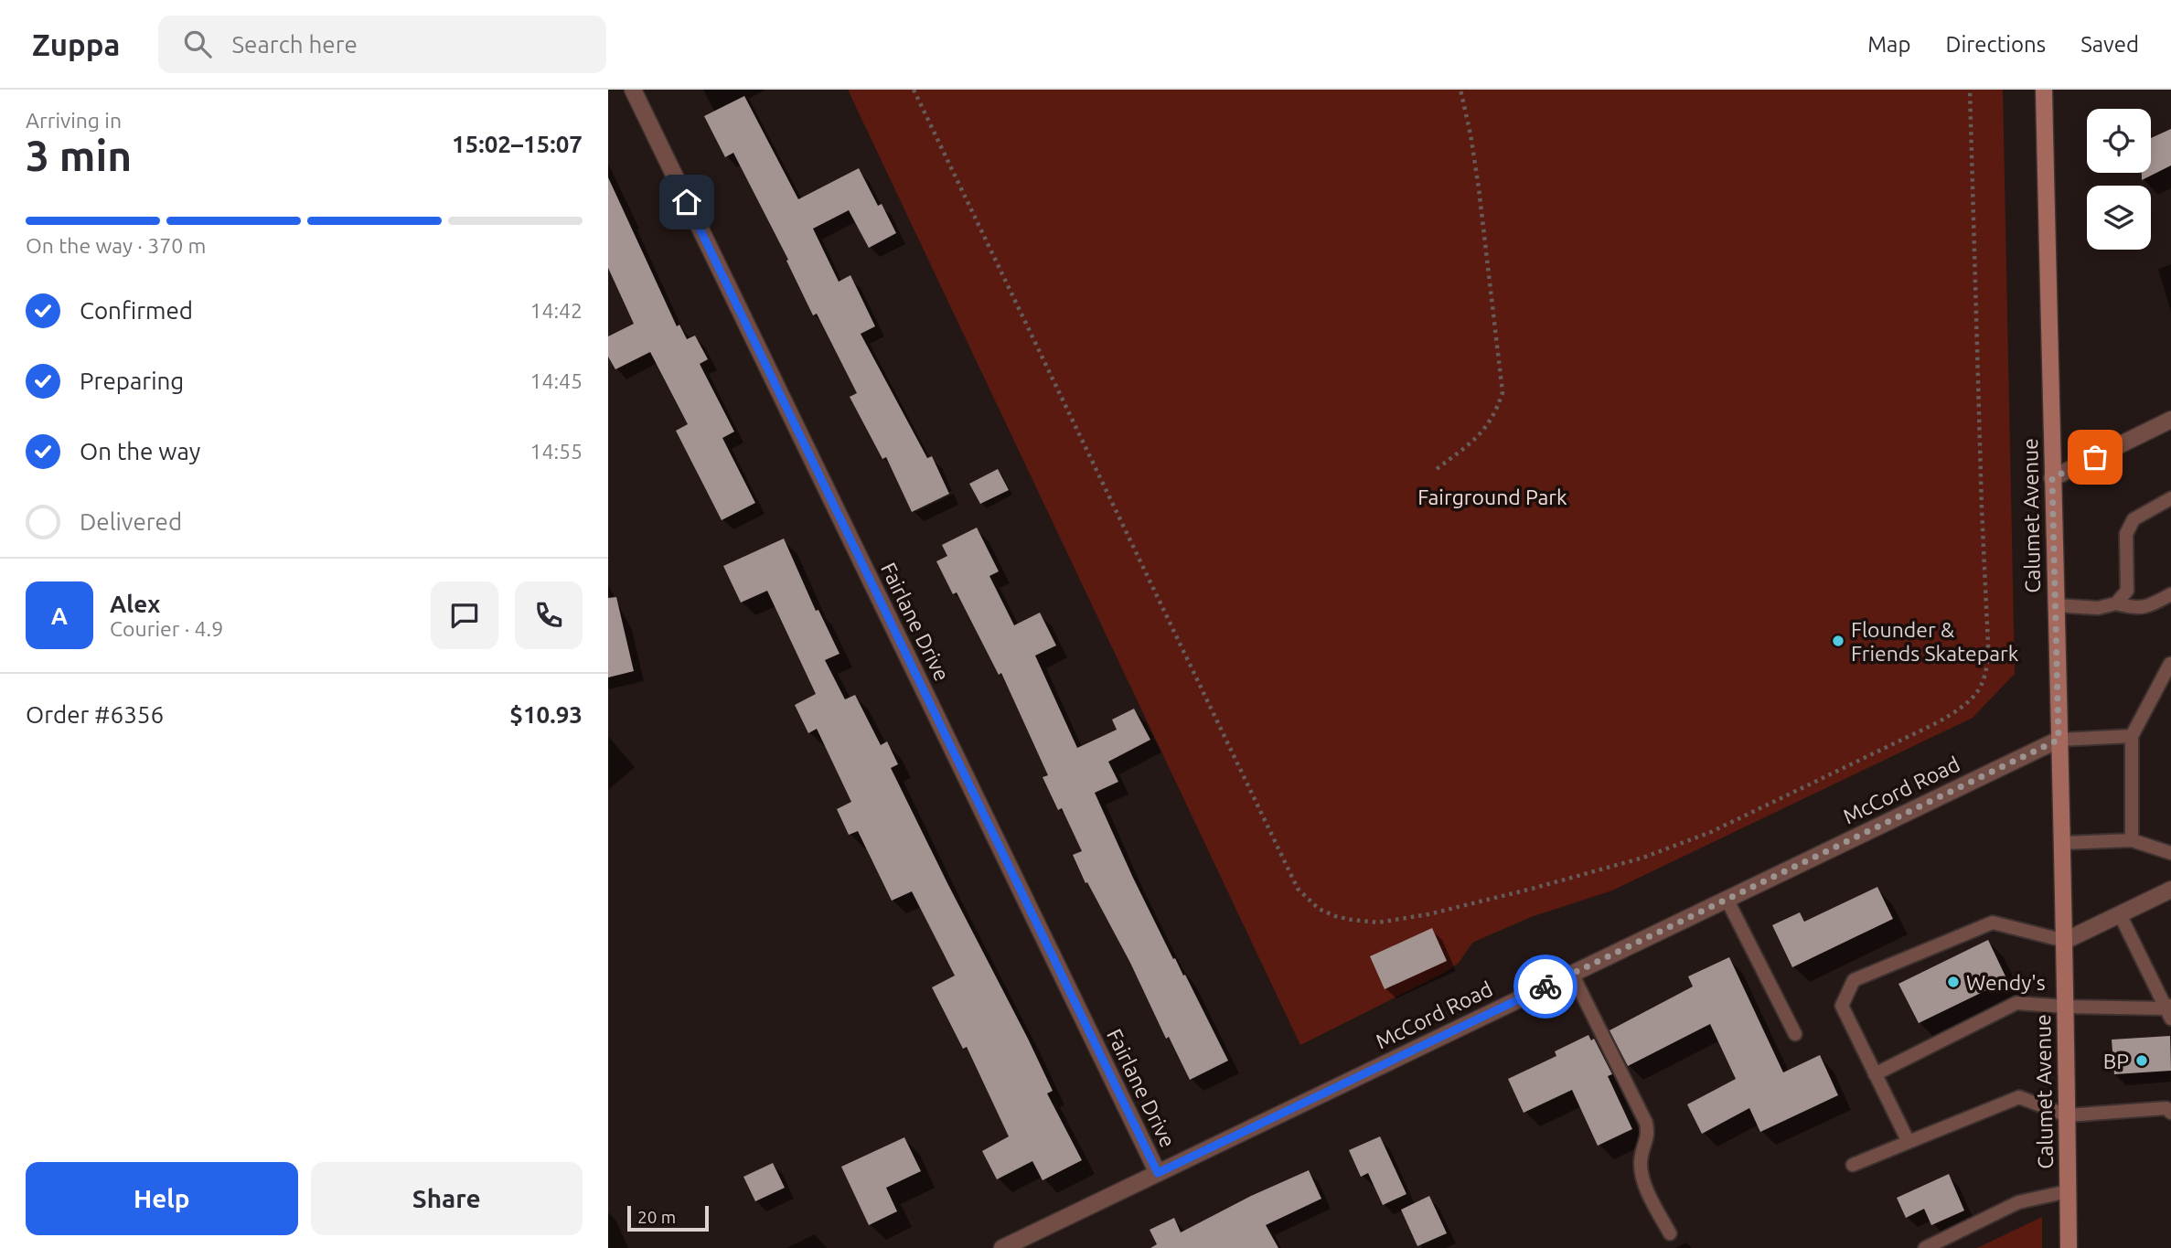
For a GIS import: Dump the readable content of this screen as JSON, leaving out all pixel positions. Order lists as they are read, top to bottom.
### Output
{
  "streets": {
    "main road": ["Calumet Avenue"],
    "street": ["Fairlane Drive", "McCord Road"]
  },
  "crossings": [
    ["Calumet Avenue", "McCord Road"],
    ["Fairlane Drive", "McCord Road"]
  ],
  "parks": ["Fairground Park"],
  "places": ["Flounder & Friends Skatepark", "Wendy's", "BP"],
  "scale_bar": "20 m",
  "page": {
    "header": "Zuppa",
    "search": "Search here",
    "nav": ["Map", "Directions", "Saved"],
    "heading": ["3 min", "Arriving in", "15:02–15:07"],
    "panel": [
      "Alex",
      "Courier · 4.9",
      "Order #6356",
      "$10.93"
    ],
    "bar": "On the way · 370 m",
    "list": [
      ["Confirmed", "14:42"],
      ["Preparing", "14:45"],
      ["On the way", "14:55"],
      "Delivered"
    ],
    "round": "A",
    "buttons": ["Help", "Share"],
    "scale": "20 m"
  }
}
